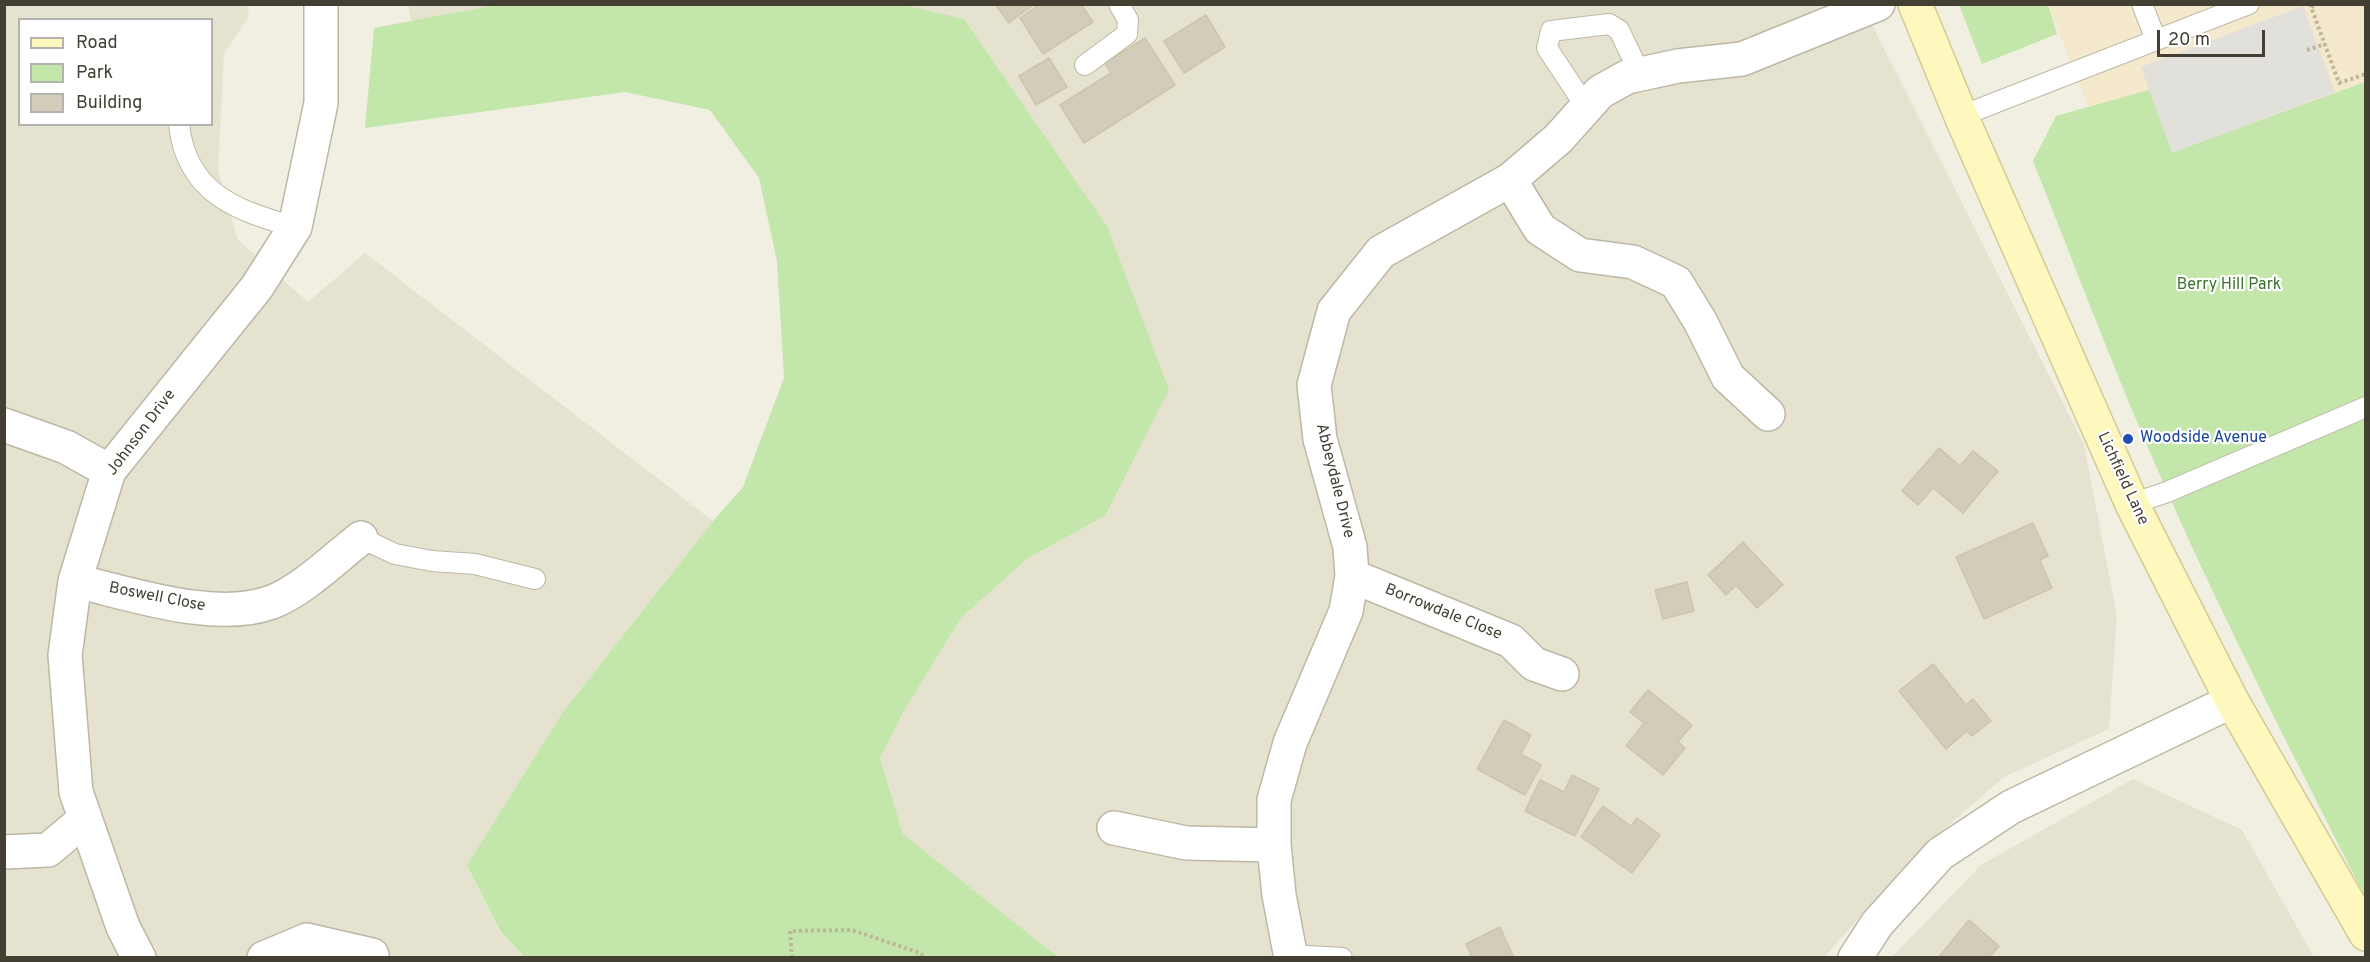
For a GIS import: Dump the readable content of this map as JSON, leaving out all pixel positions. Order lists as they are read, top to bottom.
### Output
{
  "streets": {
    "street": [
      "Johnson Drive",
      "Lichfield Lane",
      "Abbeydale Drive",
      "Boswell Close",
      "Borrowdale Close"
    ]
  },
  "crossings": [
    ["Johnson Drive", "Boswell Close"],
    ["Abbeydale Drive", "Borrowdale Close"]
  ],
  "parks": ["Berry Hill Park"],
  "places": ["Woodside Avenue"],
  "legend": ["Road", "Park", "Building"],
  "scale_bar": "20 m"
}
